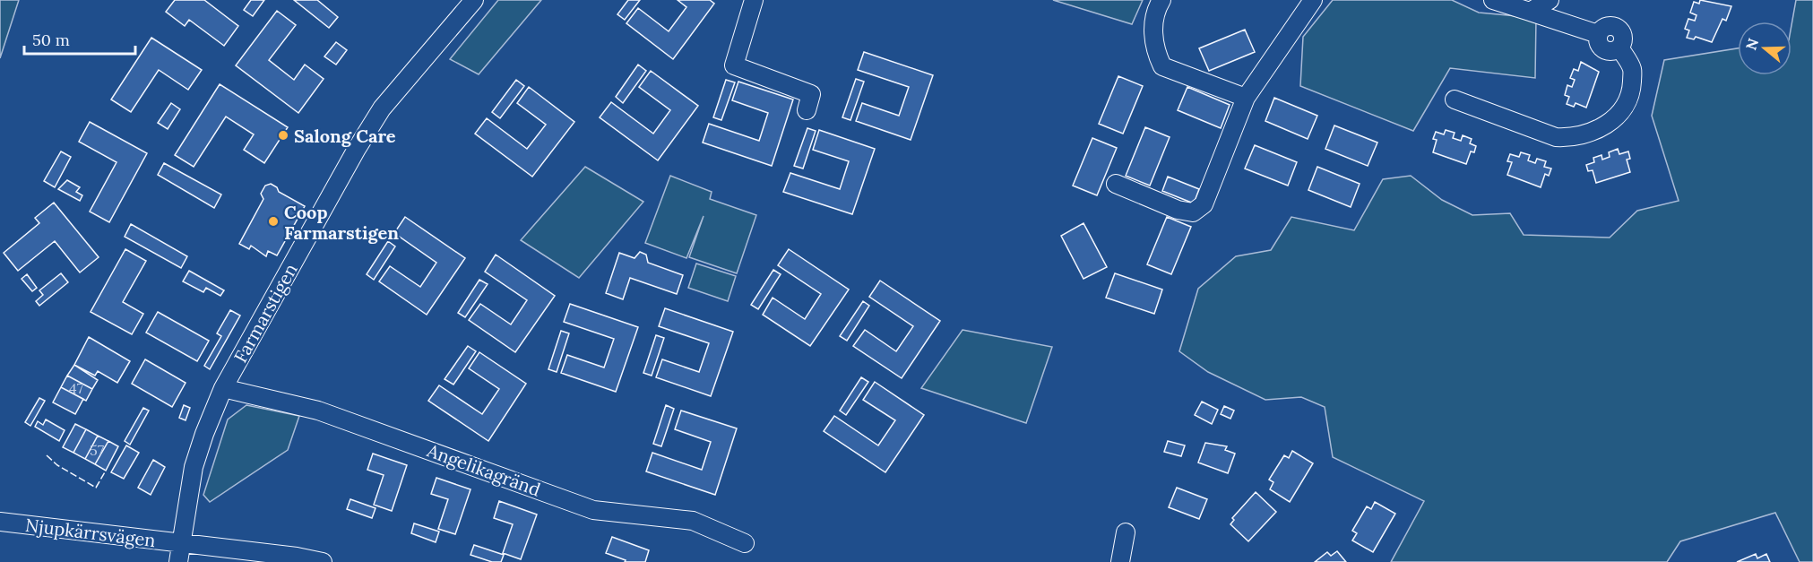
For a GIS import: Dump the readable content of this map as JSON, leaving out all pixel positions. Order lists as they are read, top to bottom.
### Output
{
  "streets": {
    "street": ["Farmarstigen", "Angelikagränd", "Njupkärrsvägen"]
  },
  "crossings": [
    ["Farmarstigen", "Angelikagränd"],
    ["Farmarstigen", "Njupkärrsvägen"]
  ],
  "places": ["Salong Care", "Coop Farmarstigen"],
  "house_numbers": ["47", "57"],
  "scale_bar": "50 m",
  "north": "left"
}
